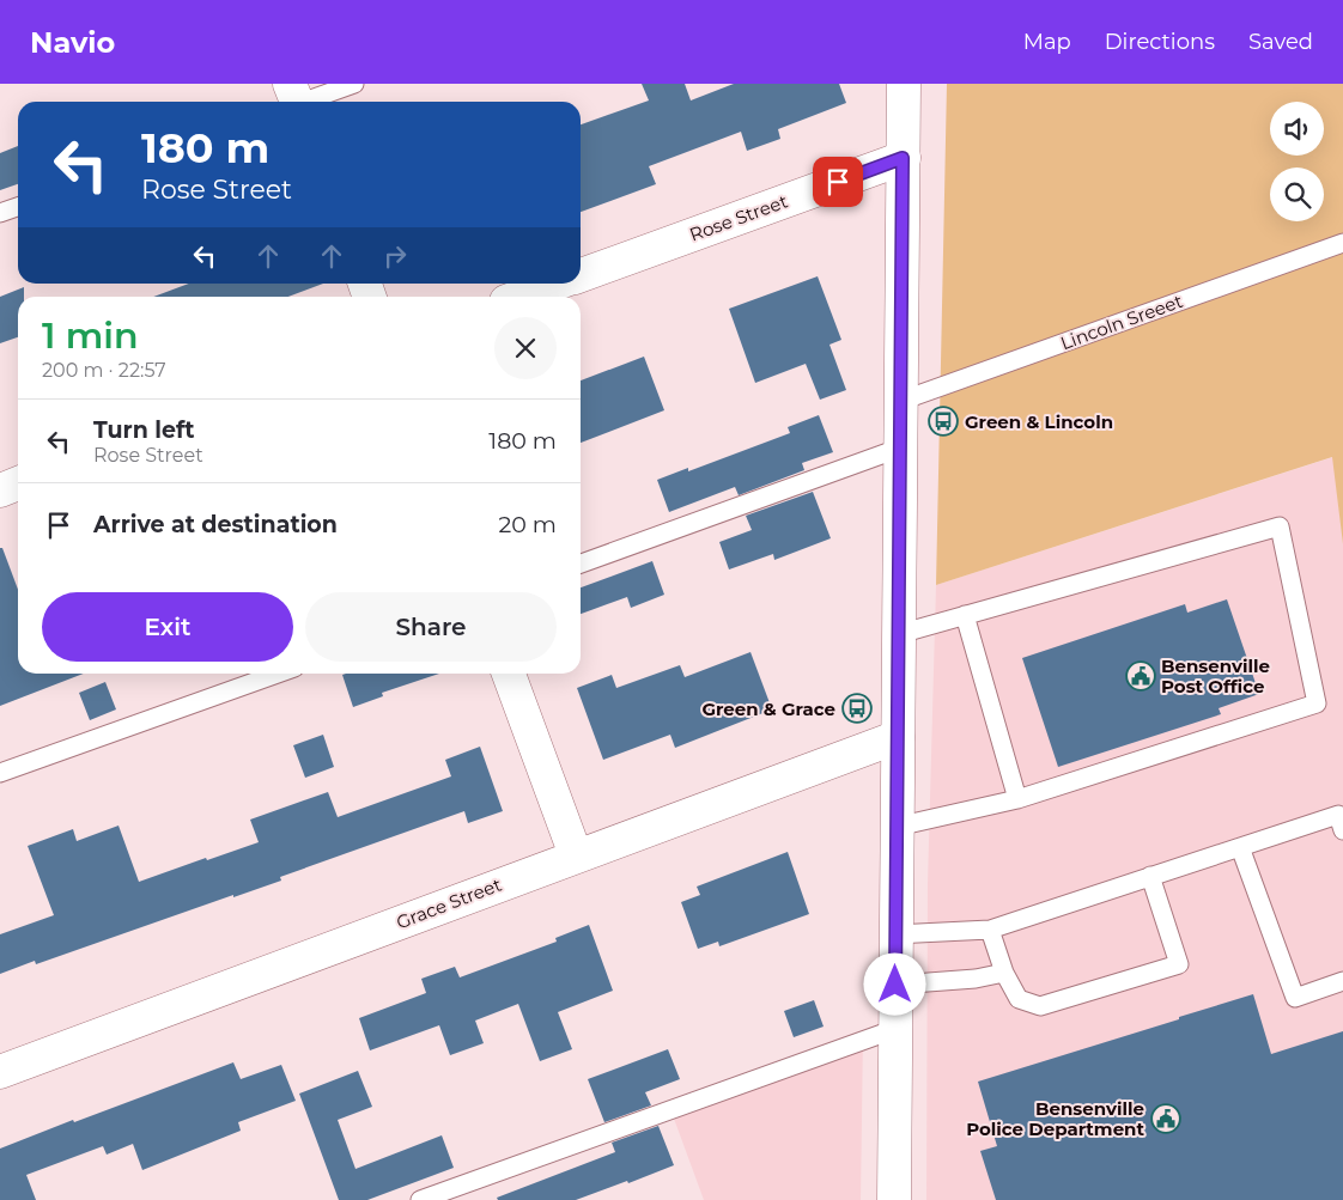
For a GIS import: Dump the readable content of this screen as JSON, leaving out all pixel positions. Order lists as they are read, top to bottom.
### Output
{
  "streets": {
    "street": ["Rose Street", "Grace Street"],
    "lane": ["Lincoln Sreeet"]
  },
  "places": {
    "bus stop": ["Green & Lincoln", "Green & Grace"],
    "public building": ["Bensenville Post Office", "Bensenville Police Department"]
  },
  "page": {
    "header": "Navio",
    "nav": ["Map", "Directions", "Saved"],
    "turn": ["180 m", "Rose Street"],
    "heading": ["1 min", "200 m · 22:57"],
    "list": [
      {
        "name": "Turn left",
        "note": "Rose Street",
        "value": "180 m"
      },
      {
        "name": "Arrive at destination",
        "value": "20 m"
      }
    ],
    "buttons": ["Exit", "Share"]
  }
}
